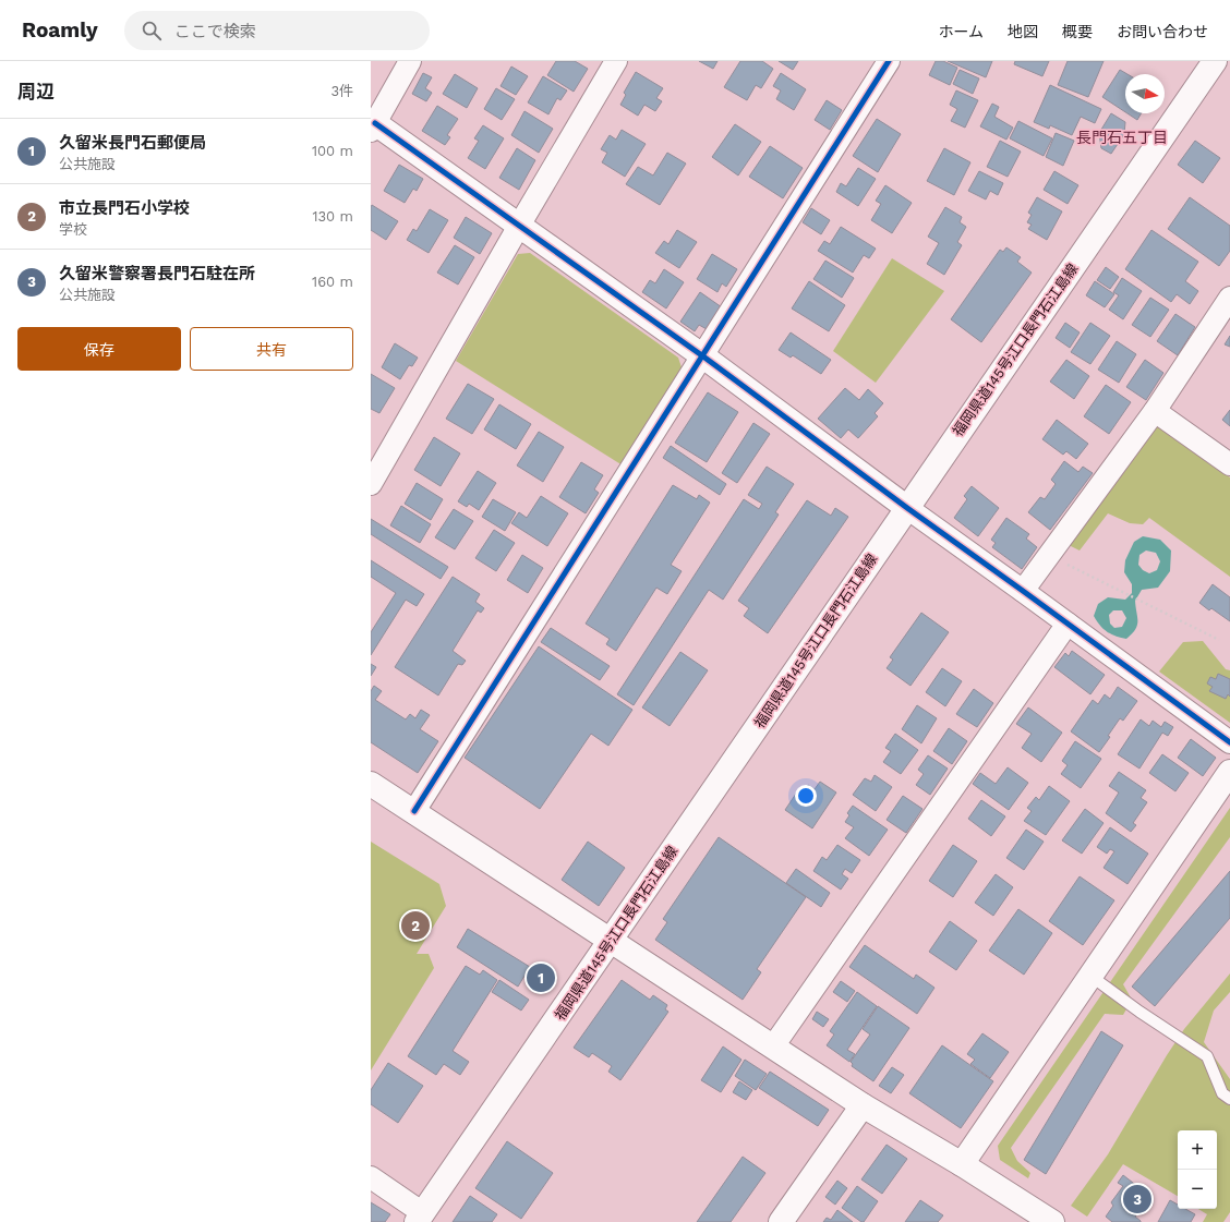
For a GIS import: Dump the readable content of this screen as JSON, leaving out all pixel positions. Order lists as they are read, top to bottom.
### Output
{
  "streets": {
    "street": ["福岡県道145号江口長門石江島線"]
  },
  "districts": ["長門石五丁目"],
  "north": "right",
  "page": {
    "header": "Roamly",
    "search": "ここで検索",
    "nav": [
      "ホーム",
      "地図",
      "概要",
      "お問い合わせ"
    ],
    "heading": ["周辺", "3件"],
    "list": [
      {
        "mark": "1",
        "name": "久留米長門石郵便局",
        "note": "公共施設",
        "value": "100 m"
      },
      {
        "mark": "2",
        "name": "市立長門石小学校",
        "note": "学校",
        "value": "130 m"
      },
      {
        "mark": "3",
        "name": "久留米警察署長門石駐在所",
        "note": "公共施設",
        "value": "160 m"
      }
    ],
    "buttons": ["保存", "共有"],
    "pins": ["2", "1", "3"],
    "map_buttons": ["+", "−"]
  }
}
